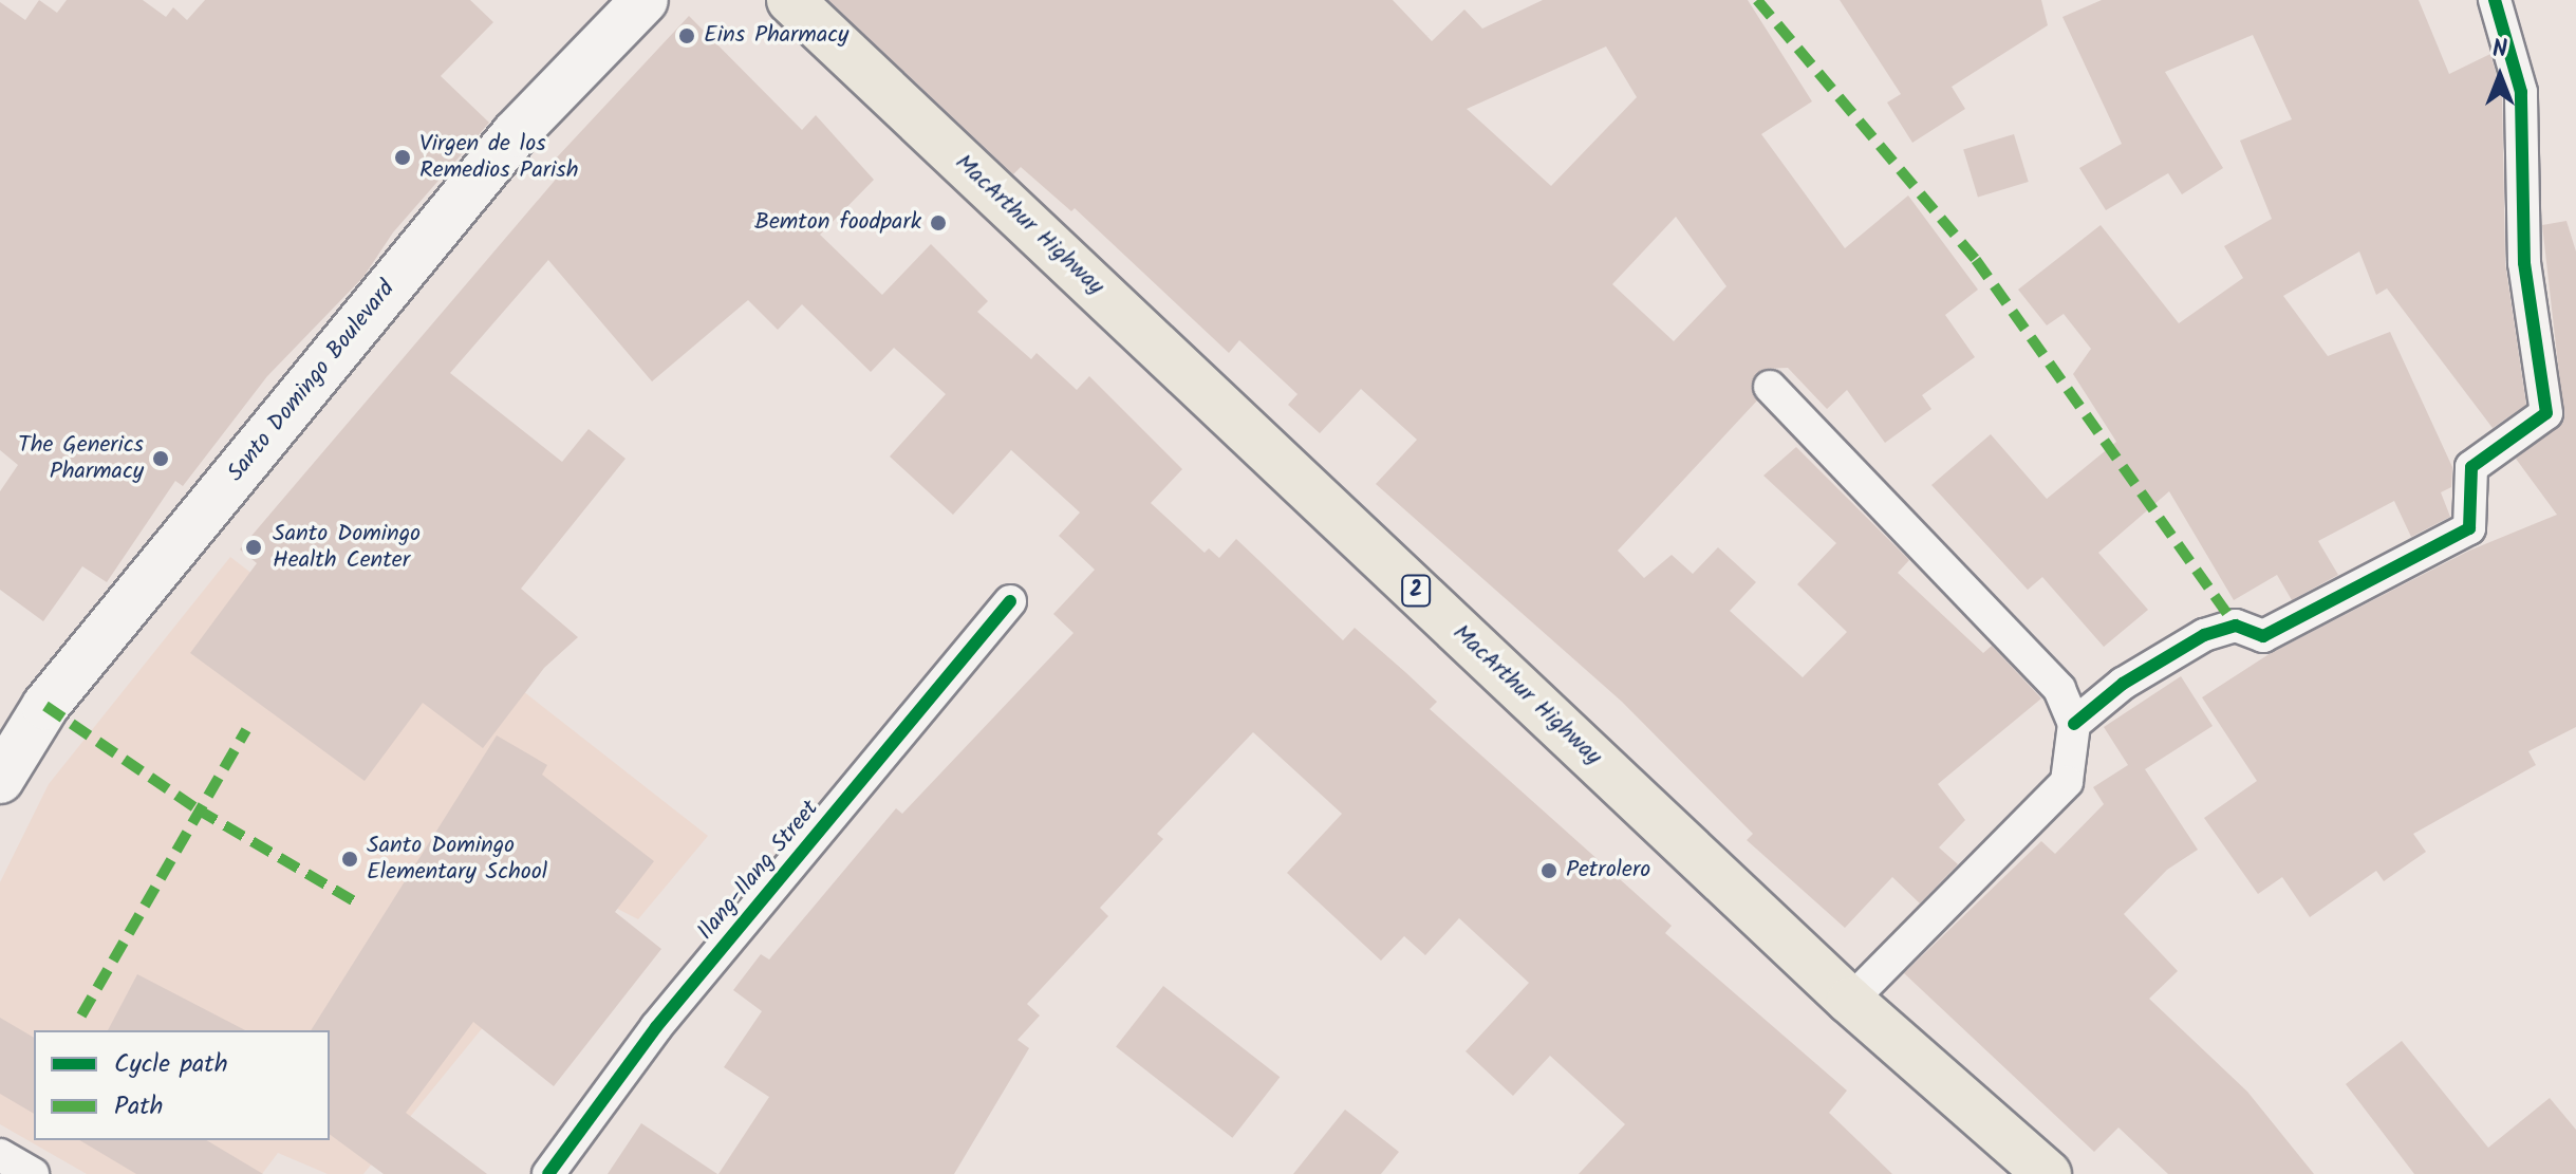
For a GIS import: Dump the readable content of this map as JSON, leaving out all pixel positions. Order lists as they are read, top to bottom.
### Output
{
  "streets": {
    "highway": ["MacArthur Highway", "2"],
    "main road": ["Santo Domingo Boulevard"],
    "street": ["Ilang-Ilang Street"]
  },
  "places": [
    "Eins Pharmacy",
    "Virgen de los Remedios Parish",
    "Bemton foodpark",
    "The Generics Pharmacy",
    "Santo Domingo Health Center",
    "Santo Domingo Elementary School",
    "Petrolero"
  ],
  "legend": ["Cycle path", "Path"],
  "north": "top"
}
